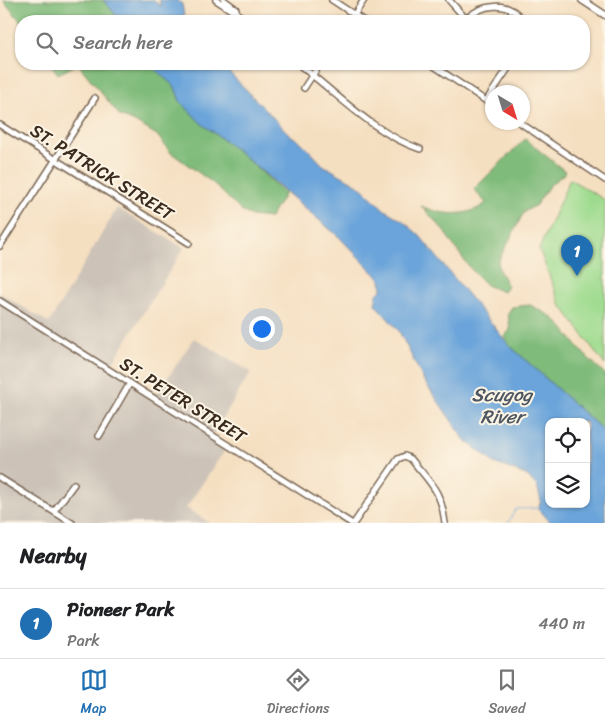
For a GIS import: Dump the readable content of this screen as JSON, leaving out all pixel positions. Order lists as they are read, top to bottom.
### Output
{
  "streets": {
    "street": ["ST. PATRICK STREET", "ST. PETER STREET"]
  },
  "water": ["Scugog River"],
  "north": "bottom right",
  "page": {
    "search": "Search here",
    "pins": "1",
    "heading": "Nearby",
    "list": [
      {
        "mark": "1",
        "name": "Pioneer Park",
        "note": "Park",
        "value": "440 m"
      }
    ],
    "nav": ["Map", "Directions", "Saved"]
  }
}
